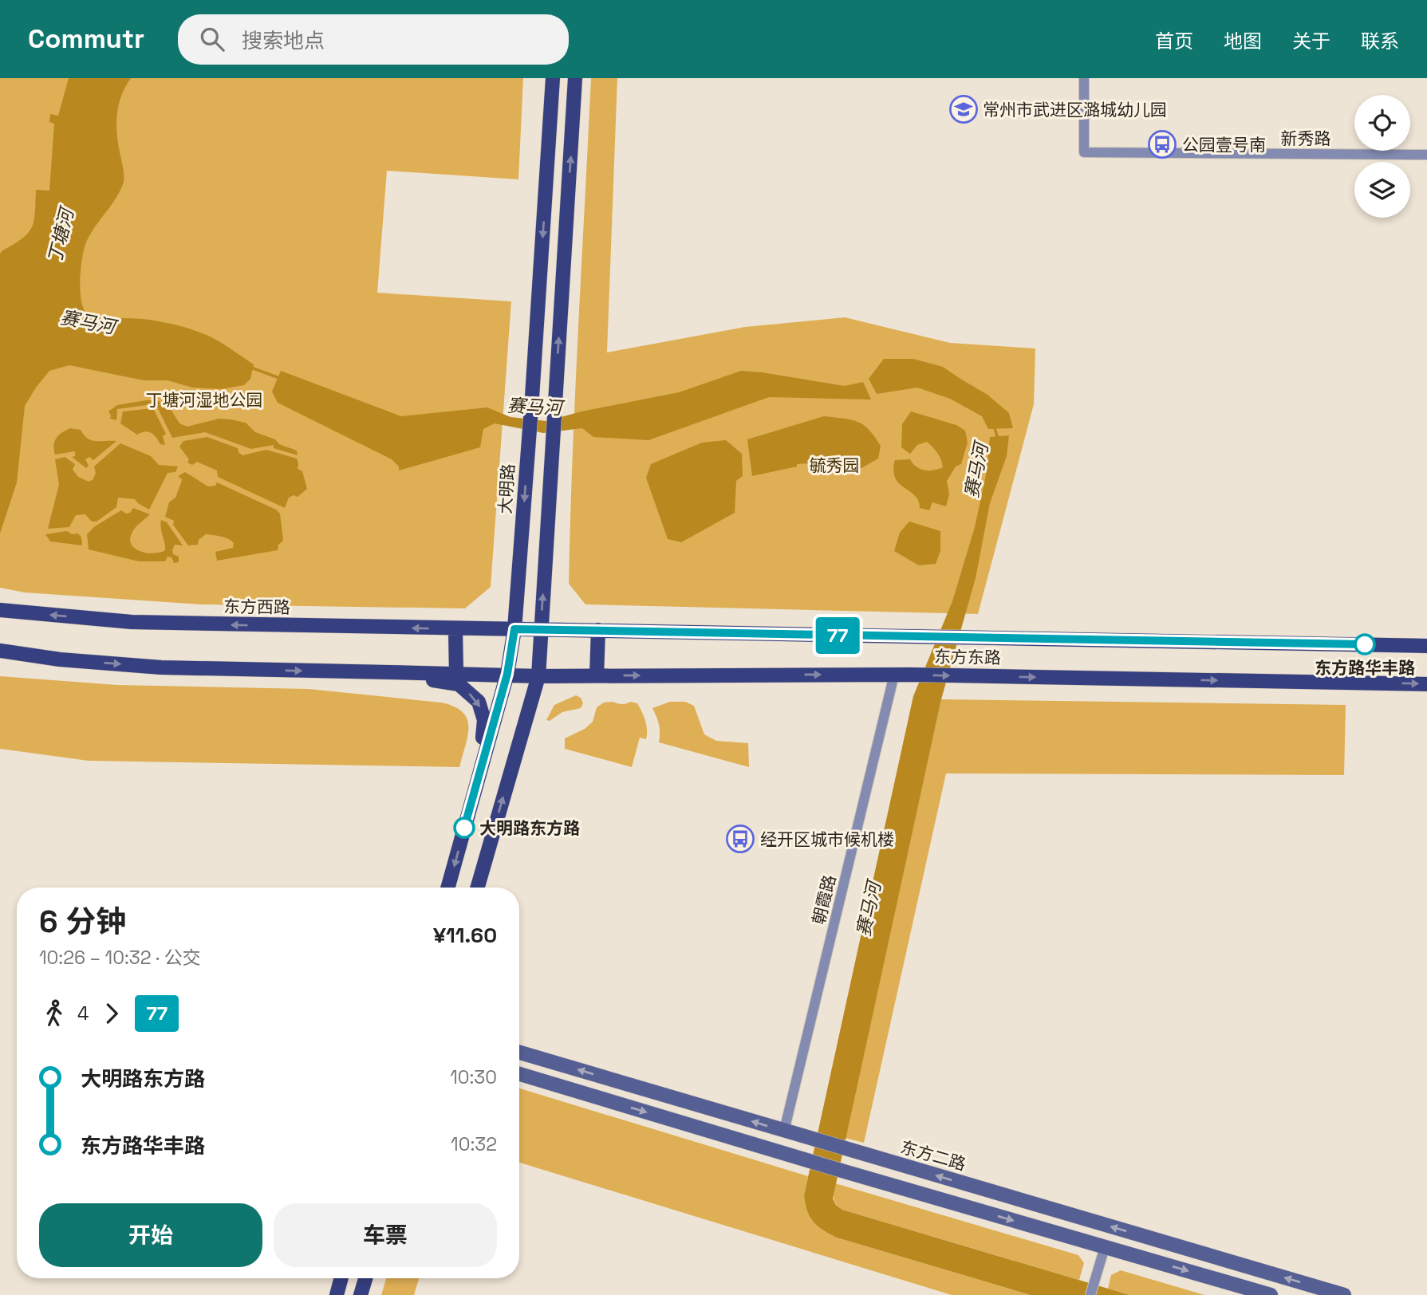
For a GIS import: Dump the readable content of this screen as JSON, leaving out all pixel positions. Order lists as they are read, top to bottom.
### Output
{
  "streets": {
    "main road": [
      "大明路",
      "东方西路",
      "东方东路",
      "东方二路"
    ],
    "street": ["新秀路", "朝霞路"]
  },
  "crossings": [
    ["大明路", "东方西路"],
    ["大明路", "东方东路"],
    ["东方西路", "东方东路"],
    ["东方东路", "朝霞路"],
    ["朝霞路", "东方二路"]
  ],
  "water": ["丁塘河", "赛马河"],
  "parks": ["丁塘河湿地公园", "毓秀园"],
  "places": {
    "school or university": ["常州市武进区潞城幼儿园"],
    "bus stop": ["公园壹号南", "经开区城市候机楼"],
    "other": ["东方路华丰路", "大明路东方路"]
  },
  "lines": ["bus line 77"],
  "page": {
    "header": "Commutr",
    "search": "搜索地点",
    "nav": [
      "首页",
      "地图",
      "关于",
      "联系"
    ],
    "on_map": "77",
    "heading": ["6 分钟", "10:26 – 10:32 · 公交", "¥11.60"],
    "legs": ["4", "77"],
    "list": [
      {
        "name": "大明路东方路",
        "value": "10:30"
      },
      {
        "name": "东方路华丰路",
        "value": "10:32"
      }
    ],
    "buttons": ["开始", "车票"]
  }
}
